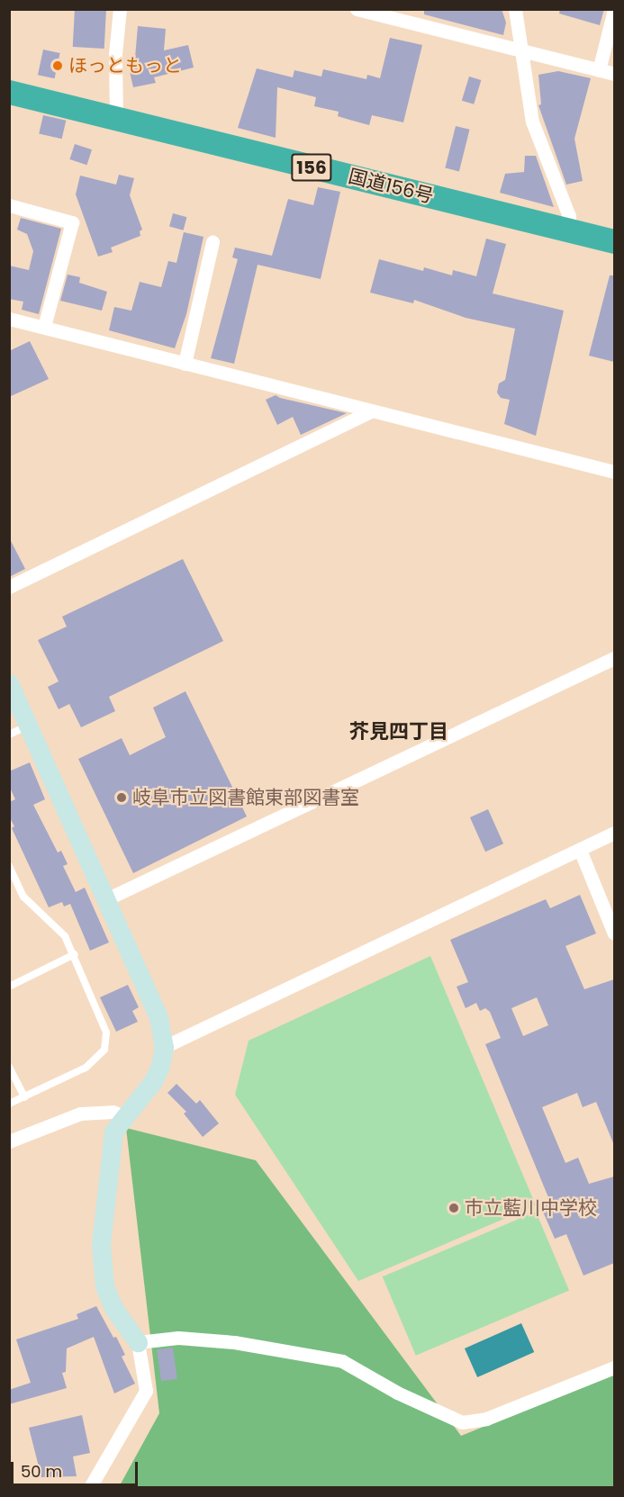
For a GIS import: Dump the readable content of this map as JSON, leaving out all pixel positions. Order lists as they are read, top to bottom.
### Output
{
  "streets": {
    "highway": ["156", "国道156号"]
  },
  "districts": ["芥見四丁目"],
  "places": ["ほっともっと", "岐阜市立図書館東部図書室", "市立藍川中学校"],
  "scale_bar": "50 m"
}
